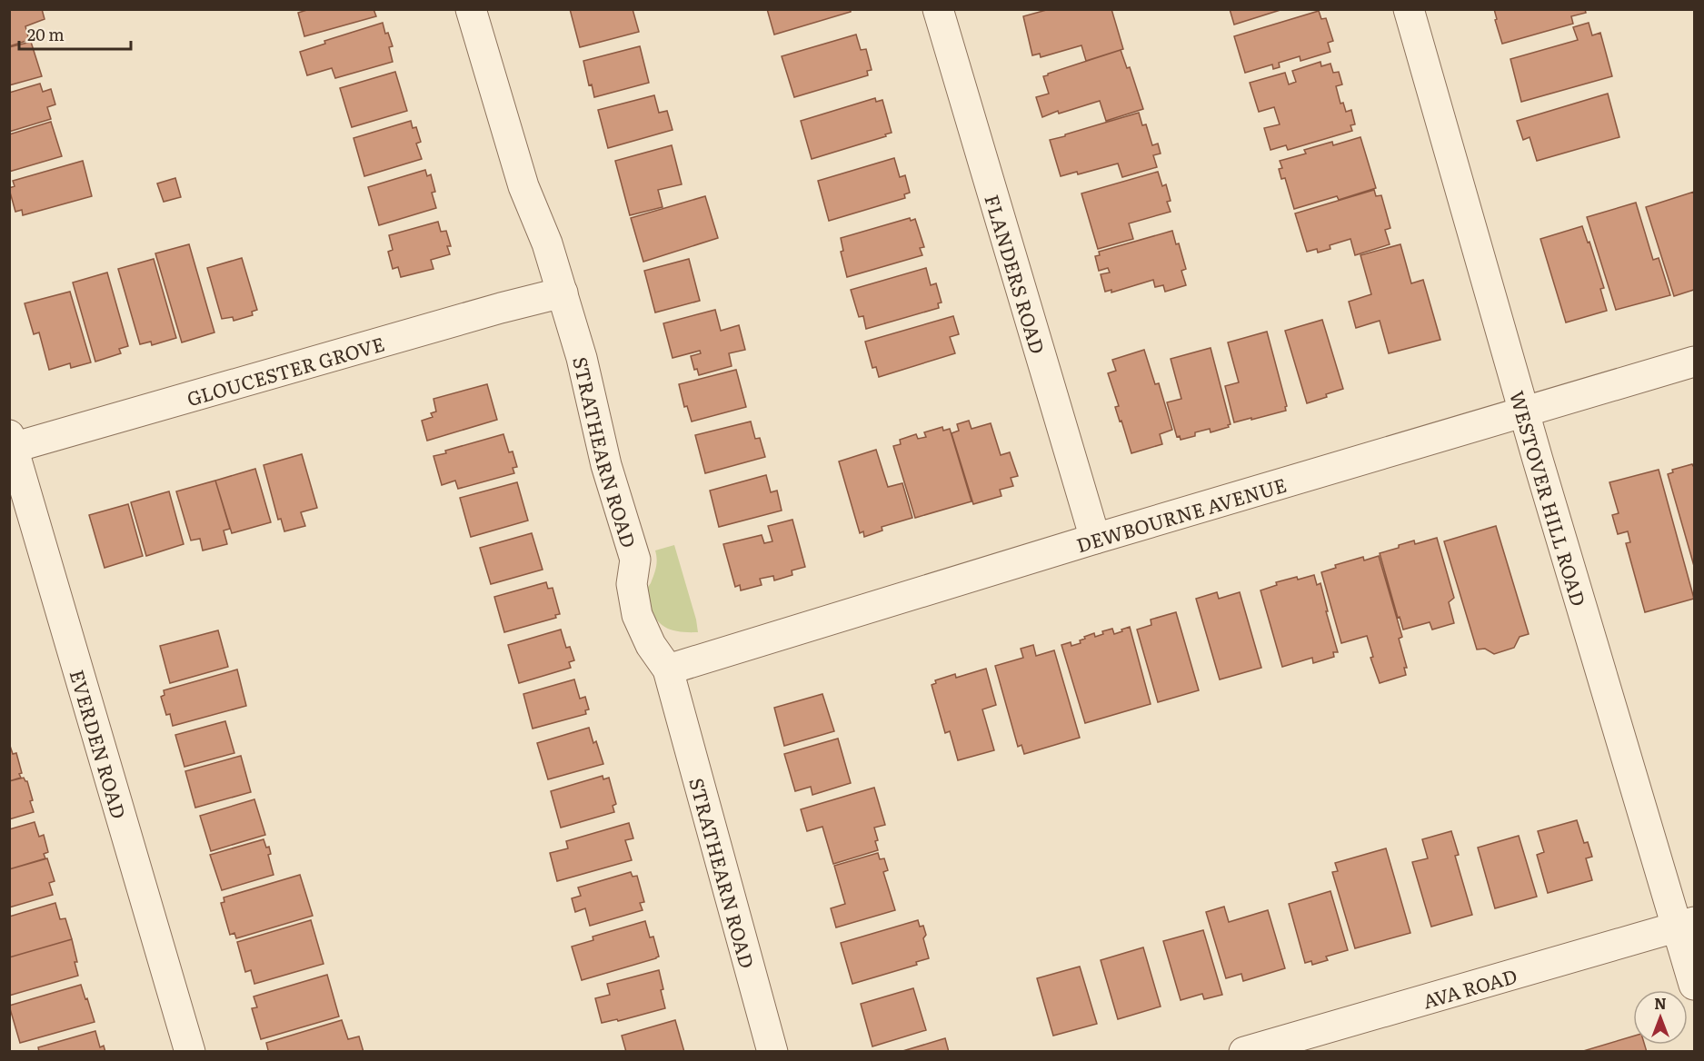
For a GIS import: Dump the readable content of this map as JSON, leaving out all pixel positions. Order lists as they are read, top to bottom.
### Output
{
  "streets": {
    "street": [
      "FLANDERS ROAD",
      "GLOUCESTER GROVE",
      "STRATHEARN ROAD",
      "WESTOVER HILL ROAD",
      "DEWBOURNE AVENUE",
      "EVERDEN ROAD",
      "AVA ROAD"
    ]
  },
  "crossings": [
    ["FLANDERS ROAD", "DEWBOURNE AVENUE"],
    ["GLOUCESTER GROVE", "STRATHEARN ROAD"],
    ["GLOUCESTER GROVE", "EVERDEN ROAD"],
    ["STRATHEARN ROAD", "DEWBOURNE AVENUE"],
    ["WESTOVER HILL ROAD", "DEWBOURNE AVENUE"],
    ["WESTOVER HILL ROAD", "AVA ROAD"]
  ],
  "scale_bar": "20 m",
  "north": "top"
}
